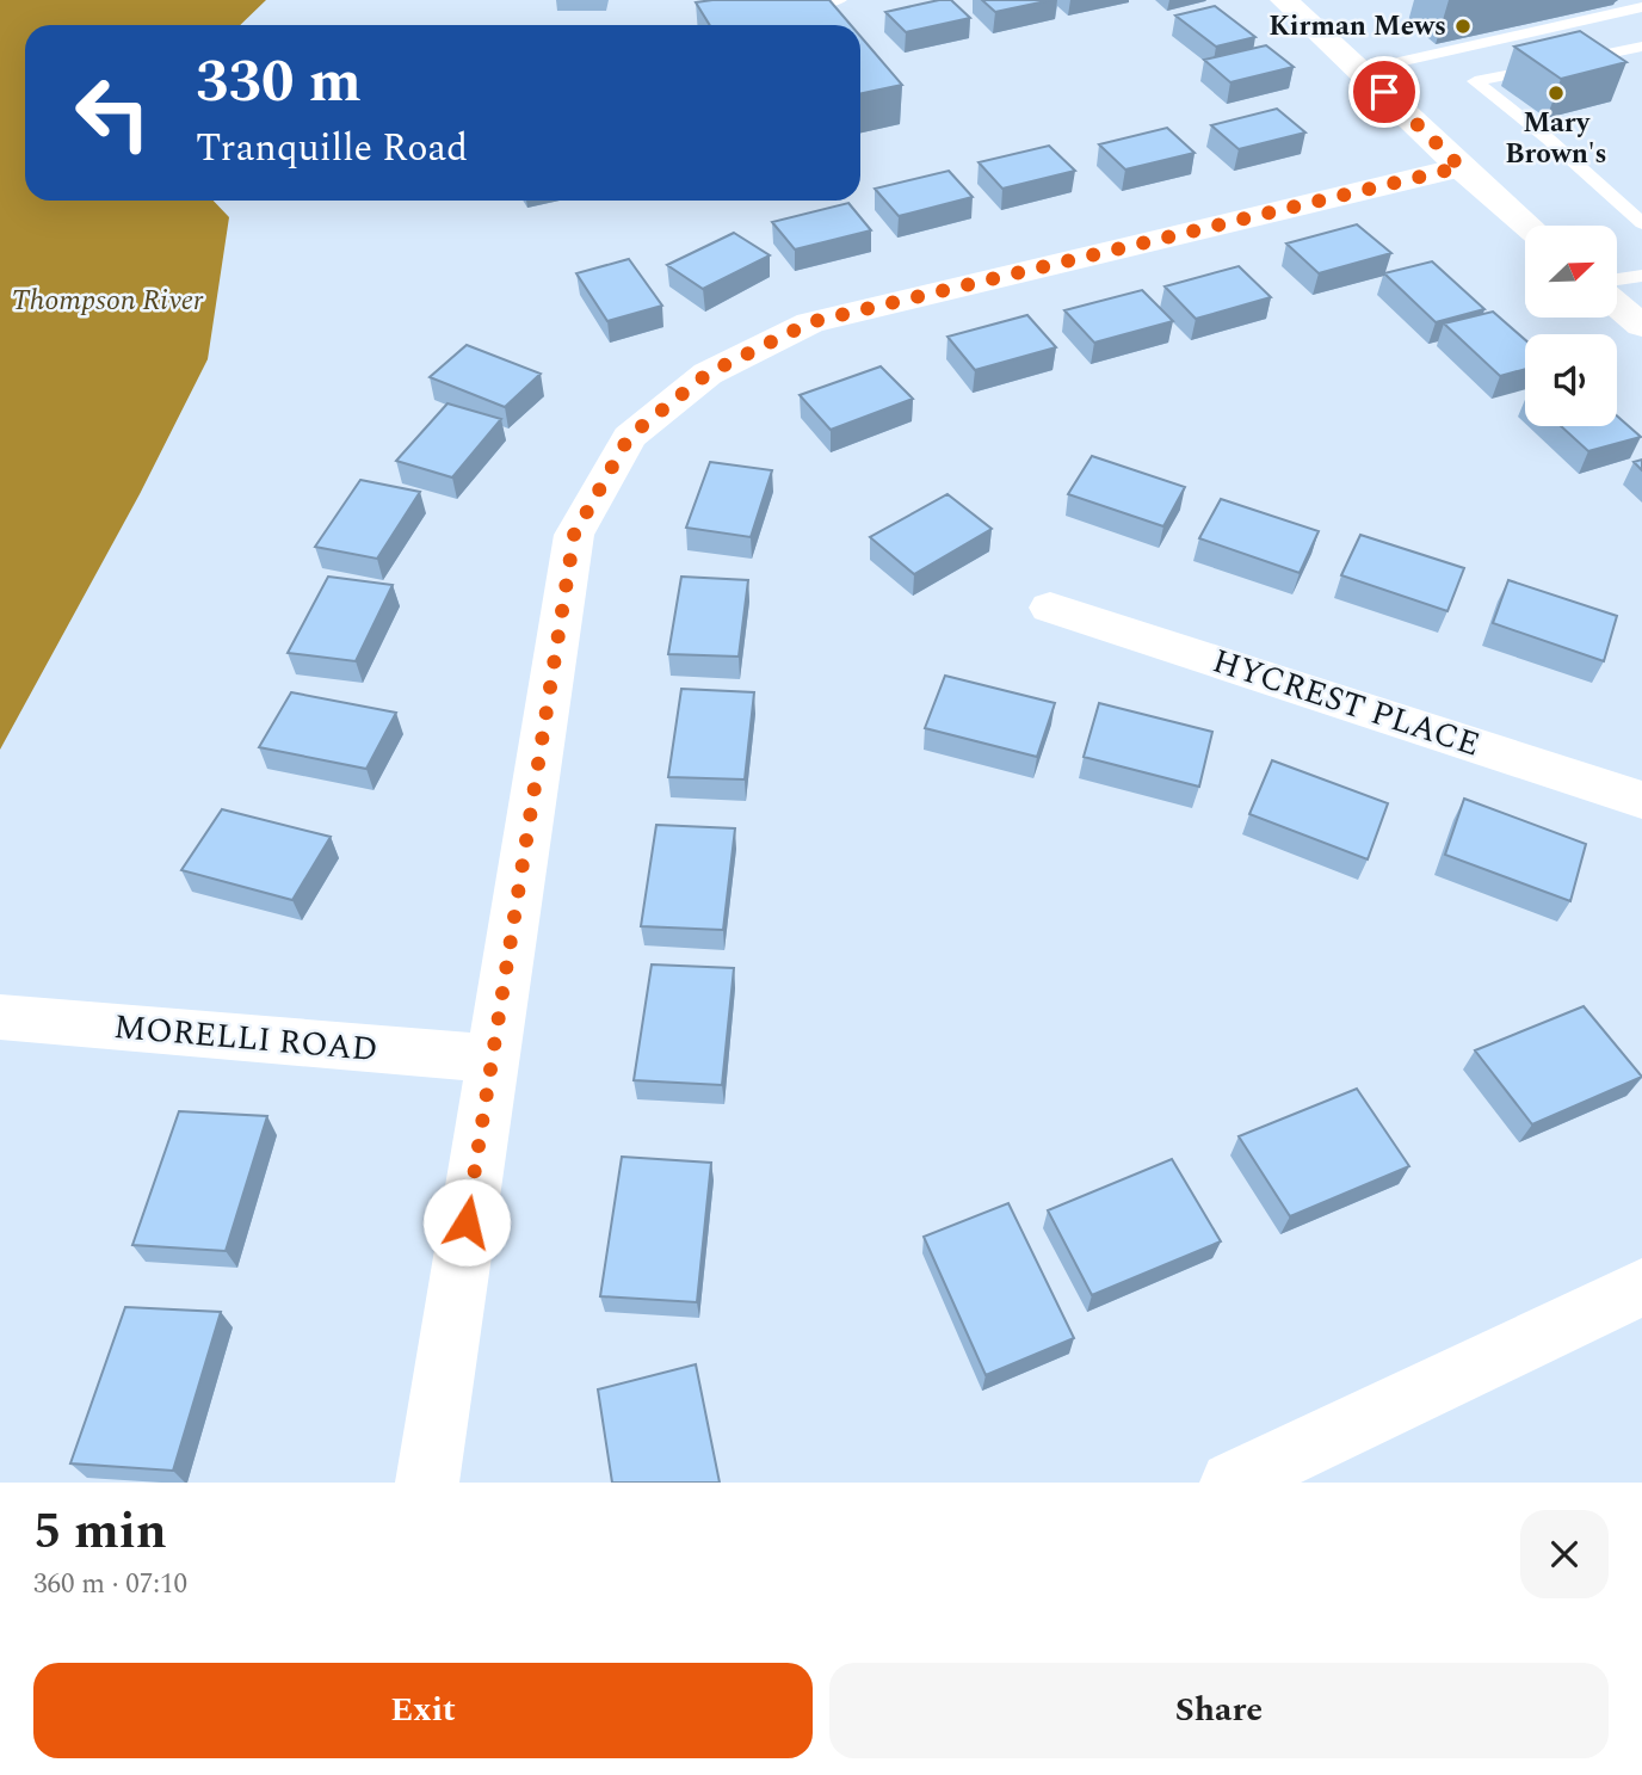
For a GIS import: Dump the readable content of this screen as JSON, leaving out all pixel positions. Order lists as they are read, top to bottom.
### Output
{
  "streets": {
    "street": ["HYCREST PLACE", "MORELLI ROAD"]
  },
  "water": ["Thompson River"],
  "places": ["Kirman Mews", "Mary Brown's"],
  "north": "top right",
  "page": {
    "turn": ["330 m", "Tranquille Road"],
    "heading": ["5 min", "360 m · 07:10"],
    "buttons": ["Exit", "Share"]
  }
}
